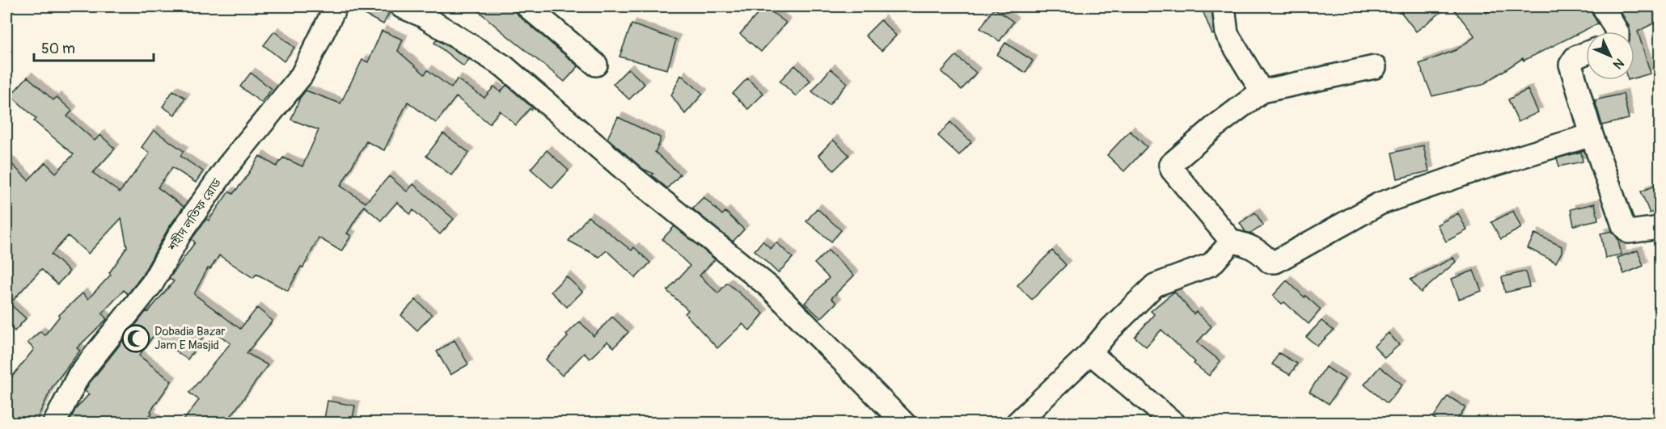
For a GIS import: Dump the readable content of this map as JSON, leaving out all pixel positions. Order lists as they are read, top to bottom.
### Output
{
  "streets": {
    "street": ["শহীদ লতিফ রোড"]
  },
  "places": {
    "mosque": ["Dobadia Bazar Jam E Masjid"]
  },
  "scale_bar": "50 m",
  "north": "bottom right"
}
